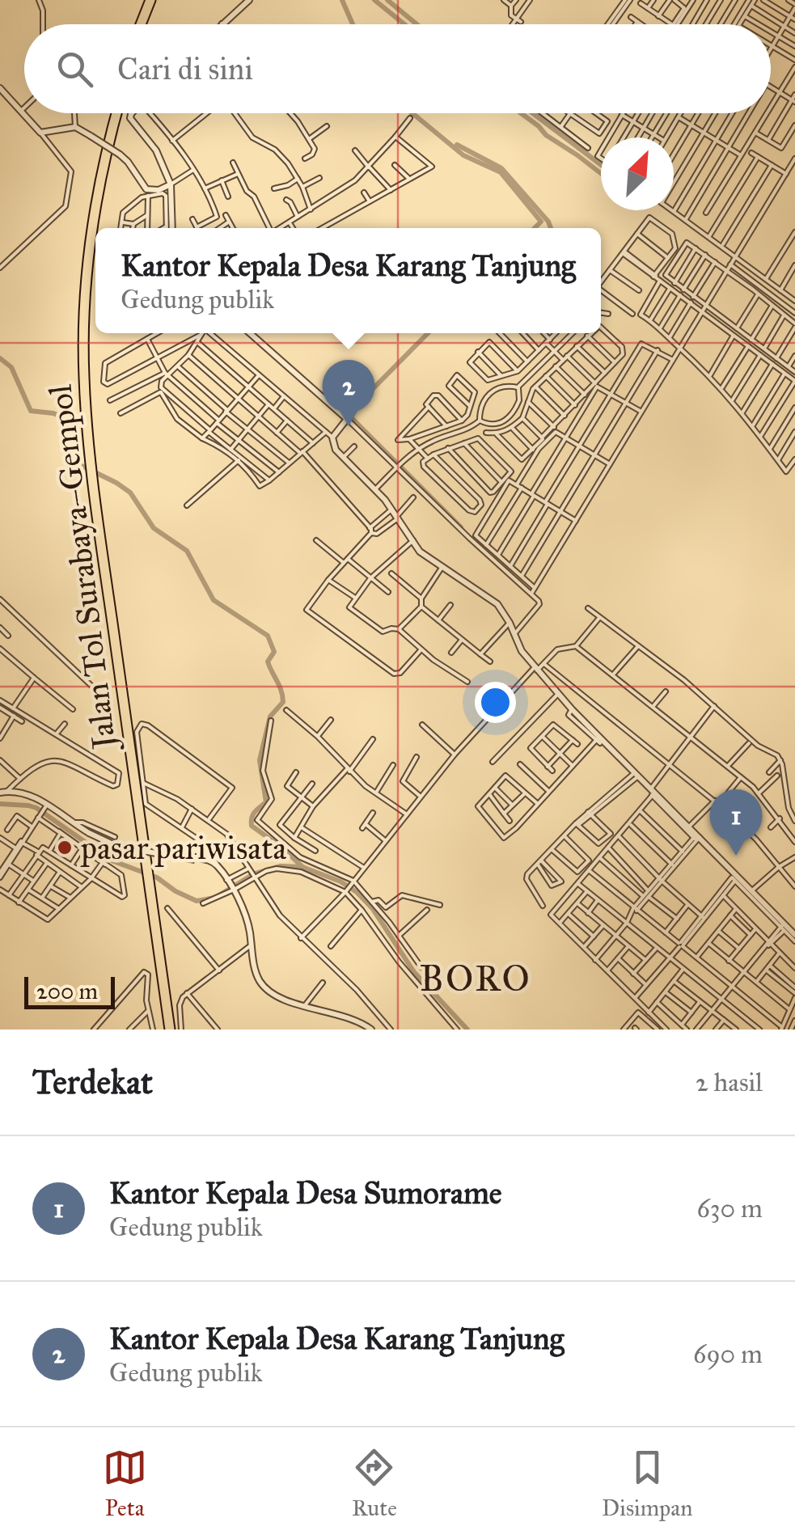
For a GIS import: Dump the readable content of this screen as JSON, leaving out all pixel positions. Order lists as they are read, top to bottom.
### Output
{
  "streets": {
    "highway": ["Jalan Tol Surabaya–Gempol"]
  },
  "districts": ["BORO"],
  "places": ["pasar pariwisata"],
  "scale_bar": "200 m",
  "north": "top right",
  "page": {
    "search": "Cari di sini",
    "popup": ["Kantor Kepala Desa Karang Tanjung", "Gedung publik"],
    "pins": ["2", "1"],
    "scale": "200 m",
    "heading": ["Terdekat", "2 hasil"],
    "list": [
      {
        "mark": "1",
        "name": "Kantor Kepala Desa Sumorame",
        "note": "Gedung publik",
        "value": "630 m"
      },
      {
        "mark": "2",
        "name": "Kantor Kepala Desa Karang Tanjung",
        "note": "Gedung publik",
        "value": "690 m"
      }
    ],
    "nav": ["Peta", "Rute", "Disimpan"]
  }
}
